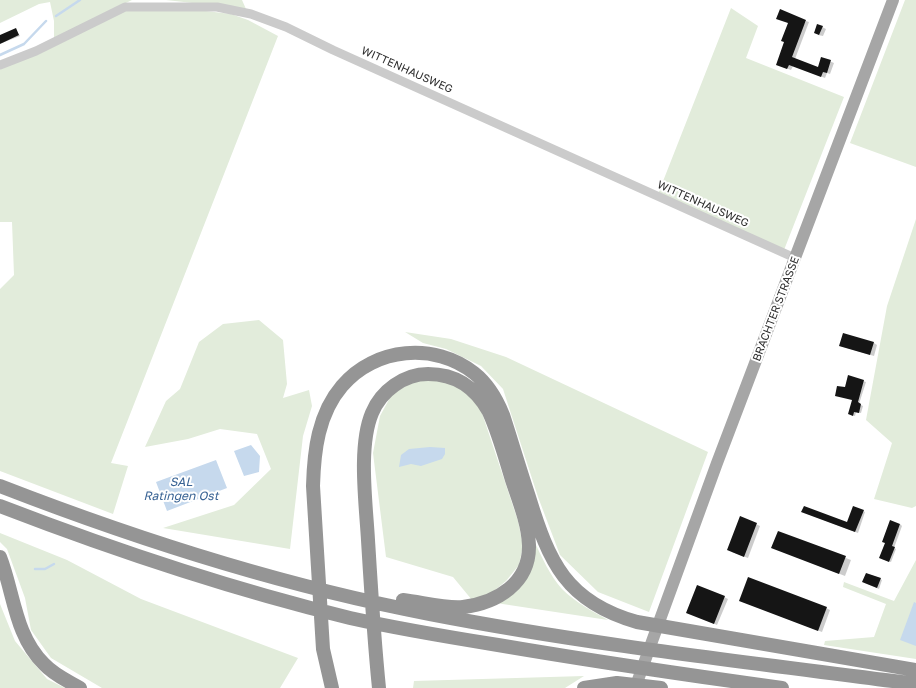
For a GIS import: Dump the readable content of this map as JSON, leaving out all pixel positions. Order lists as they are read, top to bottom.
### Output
{
  "streets": {
    "main road": ["BRACHTER STRASSE"],
    "street": ["WITTENHAUSWEG"]
  },
  "crossings": [
    ["WITTENHAUSWEG", "BRACHTER STRASSE"]
  ],
  "water": ["SAL Ratingen Ost"]
}
